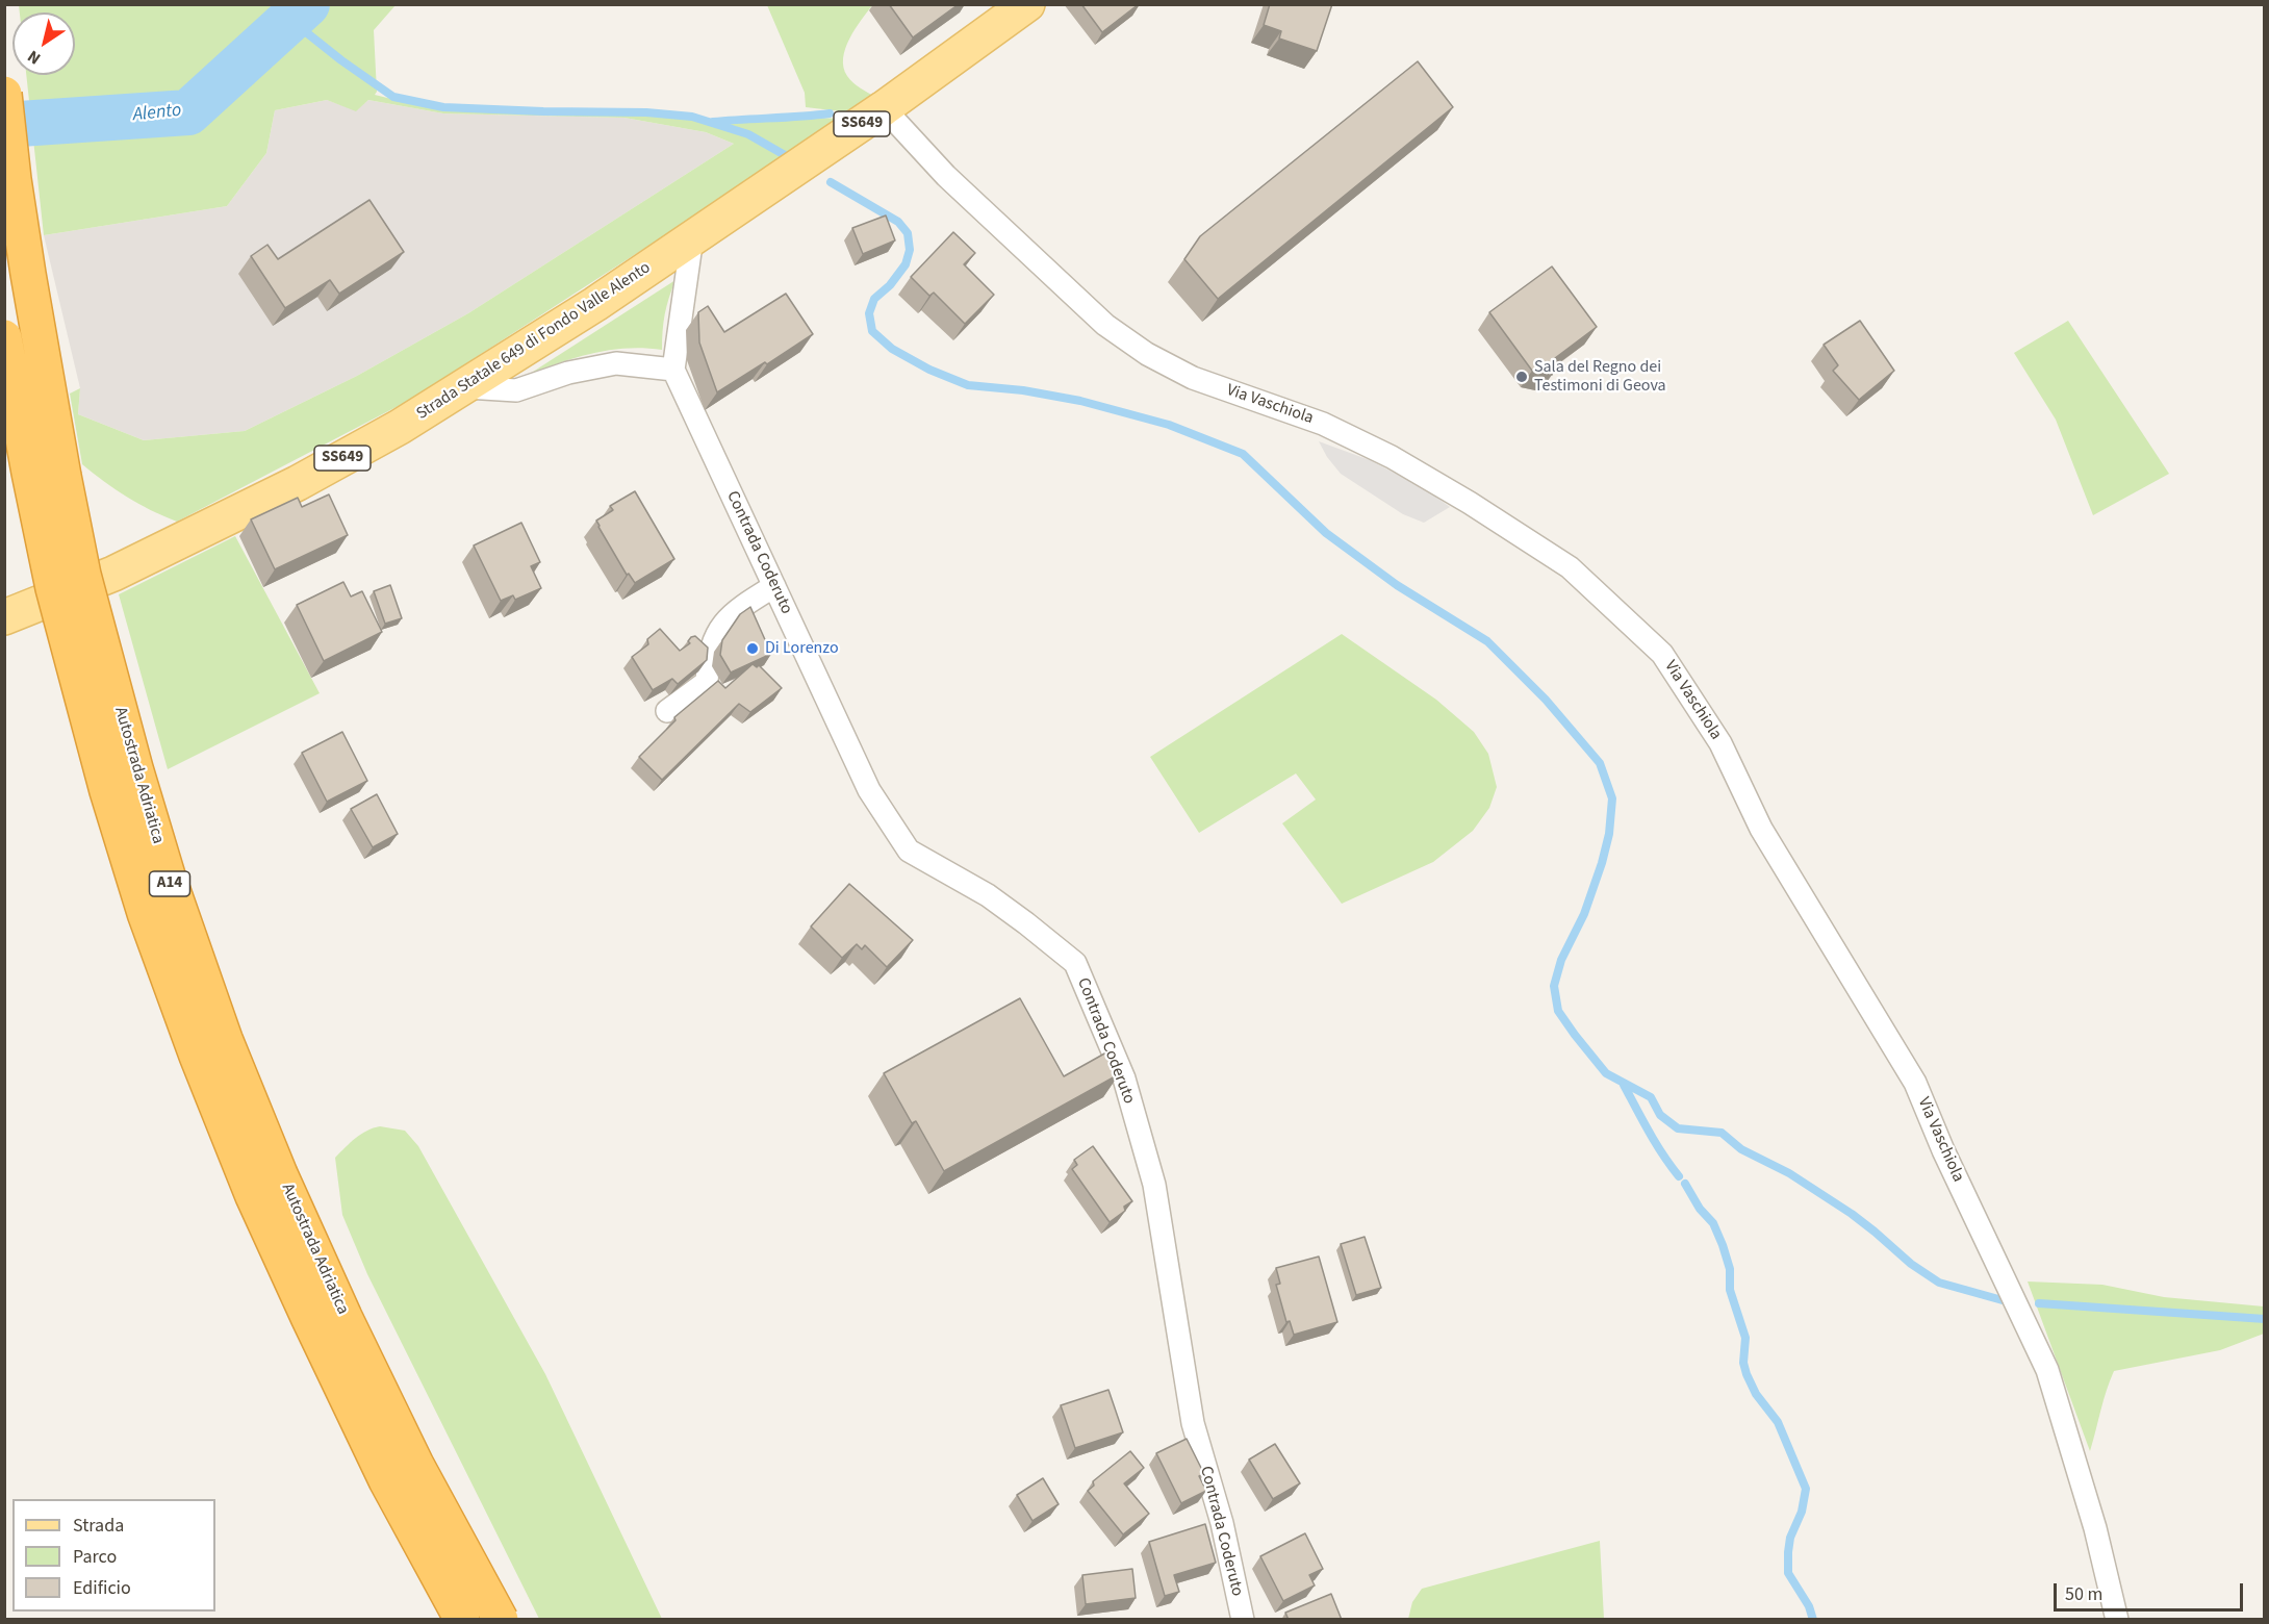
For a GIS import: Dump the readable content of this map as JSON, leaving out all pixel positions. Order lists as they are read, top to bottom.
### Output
{
  "streets": {
    "highway": ["Autostrada Adriatica", "A14"],
    "main road": ["SS649", "Strada Statale 649 di Fondo Valle Alento"],
    "street": ["Via Vaschiola", "Contrada Coderuto"]
  },
  "crossings": [
    ["Strada Statale 649 di Fondo Valle Alento", "Via Vaschiola"]
  ],
  "water": ["Alento"],
  "places": ["Sala del Regno dei Testimoni di Geova", "Di Lorenzo"],
  "legend": ["Strada", "Parco", "Edificio"],
  "scale_bar": "50 m",
  "north": "bottom left"
}
